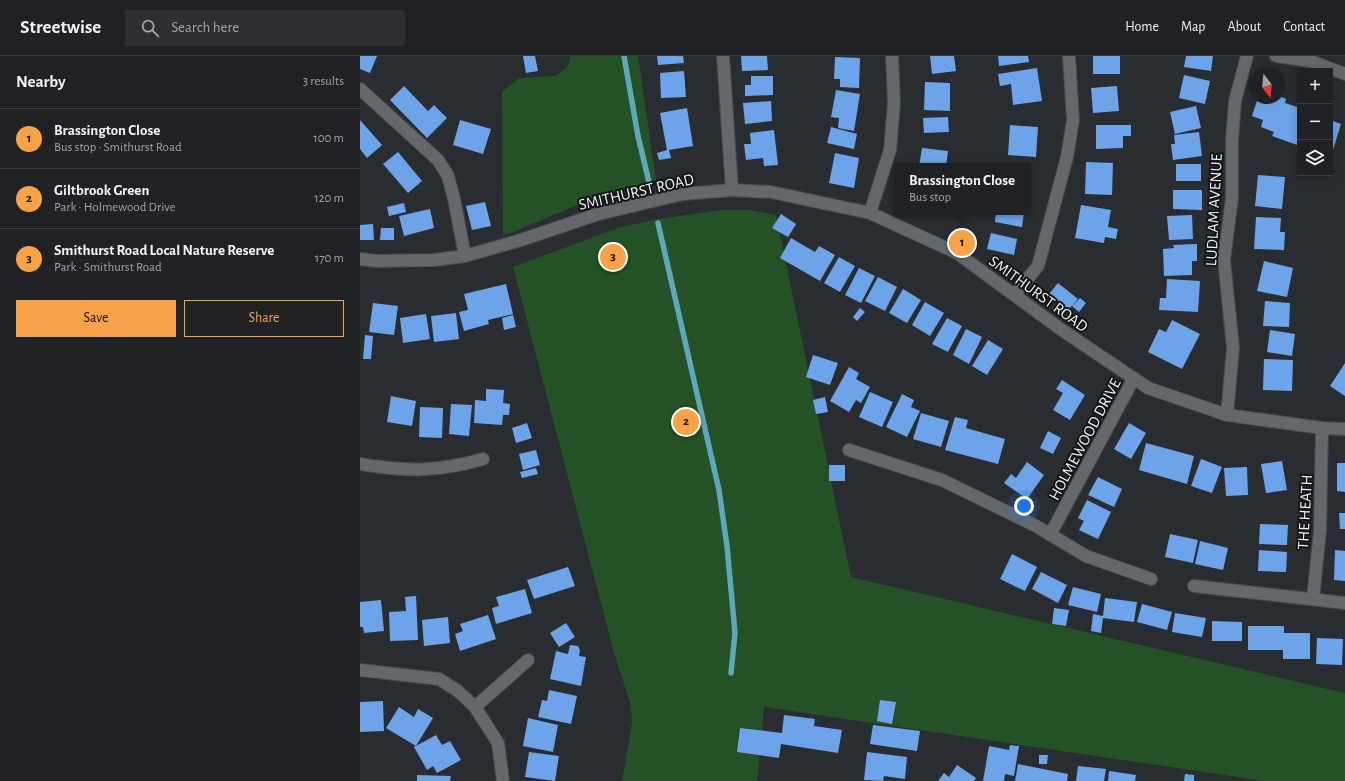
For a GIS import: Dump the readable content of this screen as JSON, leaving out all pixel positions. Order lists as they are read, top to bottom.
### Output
{
  "streets": {
    "street": [
      "SMITHURST ROAD",
      "LUDLAM AVENUE",
      "HOLMEWOOD DRIVE",
      "THE HEATH"
    ]
  },
  "crossings": [
    ["SMITHURST ROAD", "LUDLAM AVENUE"],
    ["SMITHURST ROAD", "HOLMEWOOD DRIVE"],
    ["SMITHURST ROAD", "THE HEATH"]
  ],
  "north": "bottom",
  "page": {
    "header": "Streetwise",
    "search": "Search here",
    "nav": [
      "Home",
      "Map",
      "About",
      "Contact"
    ],
    "heading": ["Nearby", "3 results"],
    "map_buttons": ["+", "−"],
    "list": [
      {
        "mark": "1",
        "name": "Brassington Close",
        "note": "Bus stop · Smithurst Road",
        "value": "100 m"
      },
      {
        "mark": "2",
        "name": "Giltbrook Green",
        "note": "Park · Holmewood Drive",
        "value": "120 m"
      },
      {
        "mark": "3",
        "name": "Smithurst Road Local Nature Reserve",
        "note": "Park · Smithurst Road",
        "value": "170 m"
      }
    ],
    "popup": ["Brassington Close", "Bus stop"],
    "pins": ["1", "3", "2"],
    "buttons": ["Save", "Share"]
  }
}
